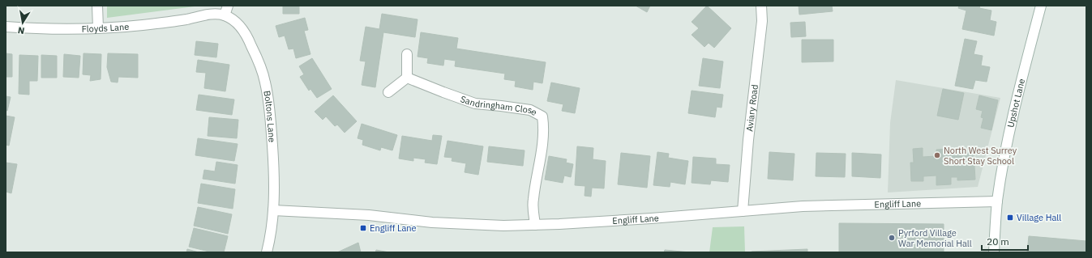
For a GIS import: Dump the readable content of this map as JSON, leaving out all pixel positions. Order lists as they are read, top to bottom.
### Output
{
  "streets": {
    "street": [
      "Floyds Lane",
      "Upshot Lane",
      "Sandringham Close",
      "Aviary Road",
      "Boltons Lane",
      "Engliff Lane"
    ]
  },
  "crossings": [
    ["Floyds Lane", "Boltons Lane"],
    ["Upshot Lane", "Engliff Lane"],
    ["Sandringham Close", "Engliff Lane"],
    ["Aviary Road", "Engliff Lane"],
    ["Boltons Lane", "Engliff Lane"]
  ],
  "places": {
    "other": ["North West Surrey Short Stay School", "Pyrford Village War Memorial Hall"],
    "transit": ["Village Hall", "Engliff Lane"]
  },
  "scale_bar": "20 m",
  "north": "bottom"
}
